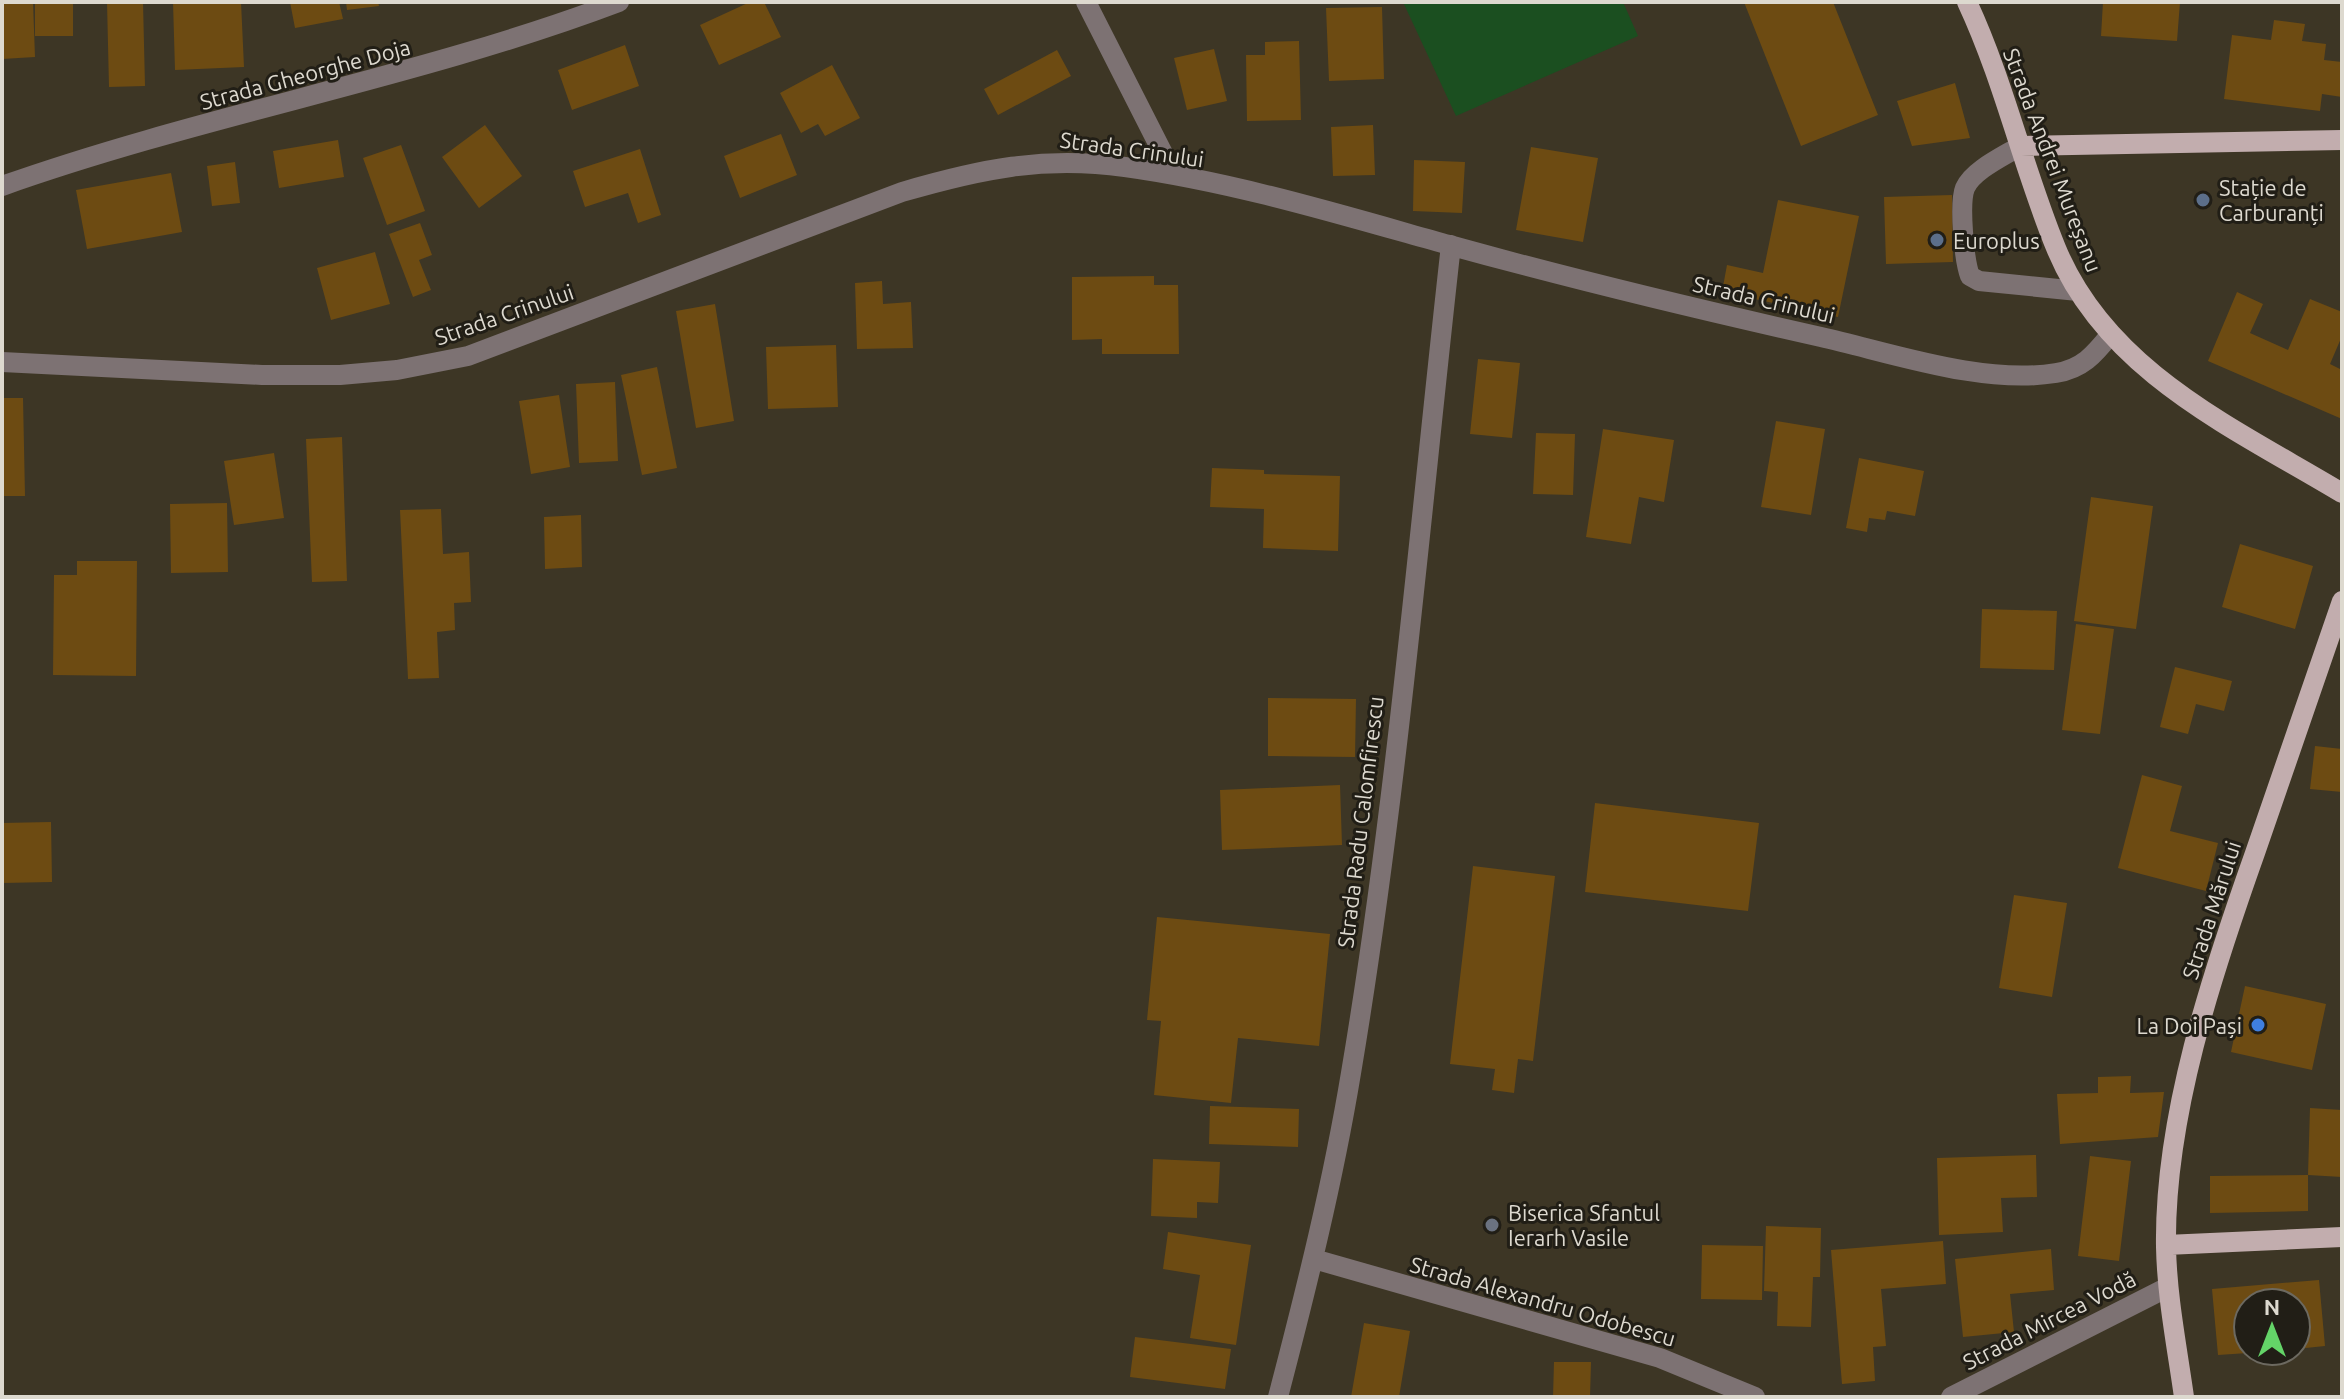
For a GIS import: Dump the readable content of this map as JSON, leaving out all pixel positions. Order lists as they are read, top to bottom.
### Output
{
  "streets": {
    "main road": ["Strada Andrei Mureșanu", "Strada Mărului"],
    "street": [
      "Strada Gheorghe Doja",
      "Strada Crinului",
      "Strada Radu Calomfirescu",
      "Strada Alexandru Odobescu",
      "Strada Mircea Vodă"
    ]
  },
  "crossings": [
    ["Strada Crinului", "Strada Andrei Mureșanu"],
    ["Strada Crinului", "Strada Radu Calomfirescu"],
    ["Strada Radu Calomfirescu", "Strada Alexandru Odobescu"],
    ["Strada Mărului", "Strada Mircea Vodă"]
  ],
  "places": [
    "Stație de Carburanți",
    "Europlus",
    "La Doi Pași",
    "Biserica Sfantul Ierarh Vasile"
  ],
  "north": "top"
}
